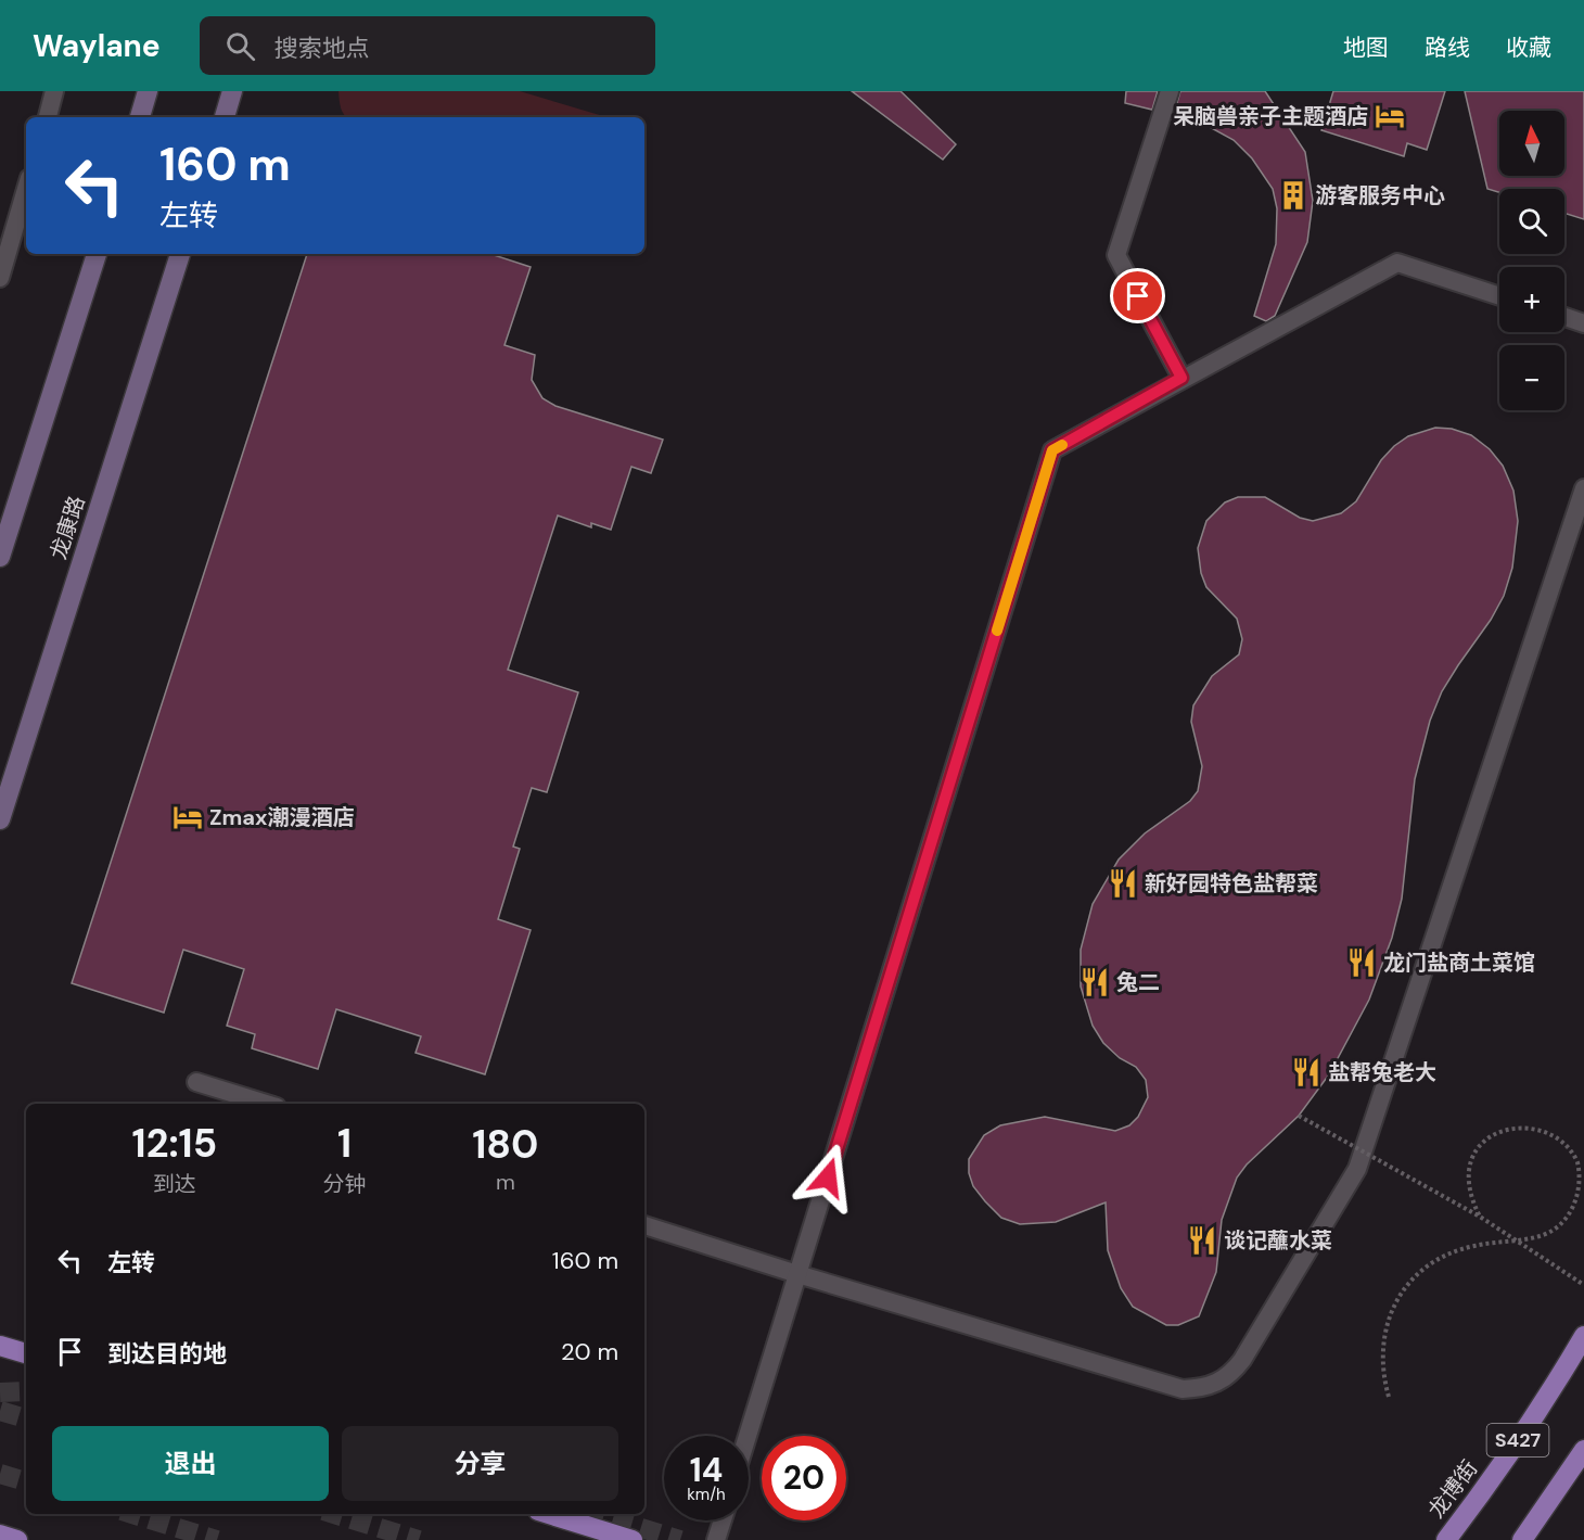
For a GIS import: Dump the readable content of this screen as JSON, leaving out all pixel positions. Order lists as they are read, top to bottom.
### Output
{
  "streets": {
    "main road": ["S427", "龙博街"],
    "street": ["龙康路"]
  },
  "places": {
    "hotel": ["呆脑兽亲子主题酒店", "Zmax潮漫酒店"],
    "building": ["游客服务中心"],
    "restaurant": [
      "新好园特色盐帮菜",
      "龙门盐商土菜馆",
      "兔二",
      "盐帮兔老大",
      "谈记蘸水菜"
    ]
  },
  "north": "top",
  "page": {
    "header": "Waylane",
    "search": "搜索地点",
    "nav": ["地图", "路线", "收藏"],
    "map_buttons": ["+", "−"],
    "turn": ["160 m", "左转"],
    "eta": [
      "12:15",
      "到达",
      "1",
      "分钟",
      "180",
      "m"
    ],
    "list": [
      {
        "name": "左转",
        "value": "160 m"
      },
      {
        "name": "到达目的地",
        "value": "20 m"
      }
    ],
    "buttons": ["退出", "分享"],
    "speed": "14 km/h",
    "limit": "20"
  }
}
